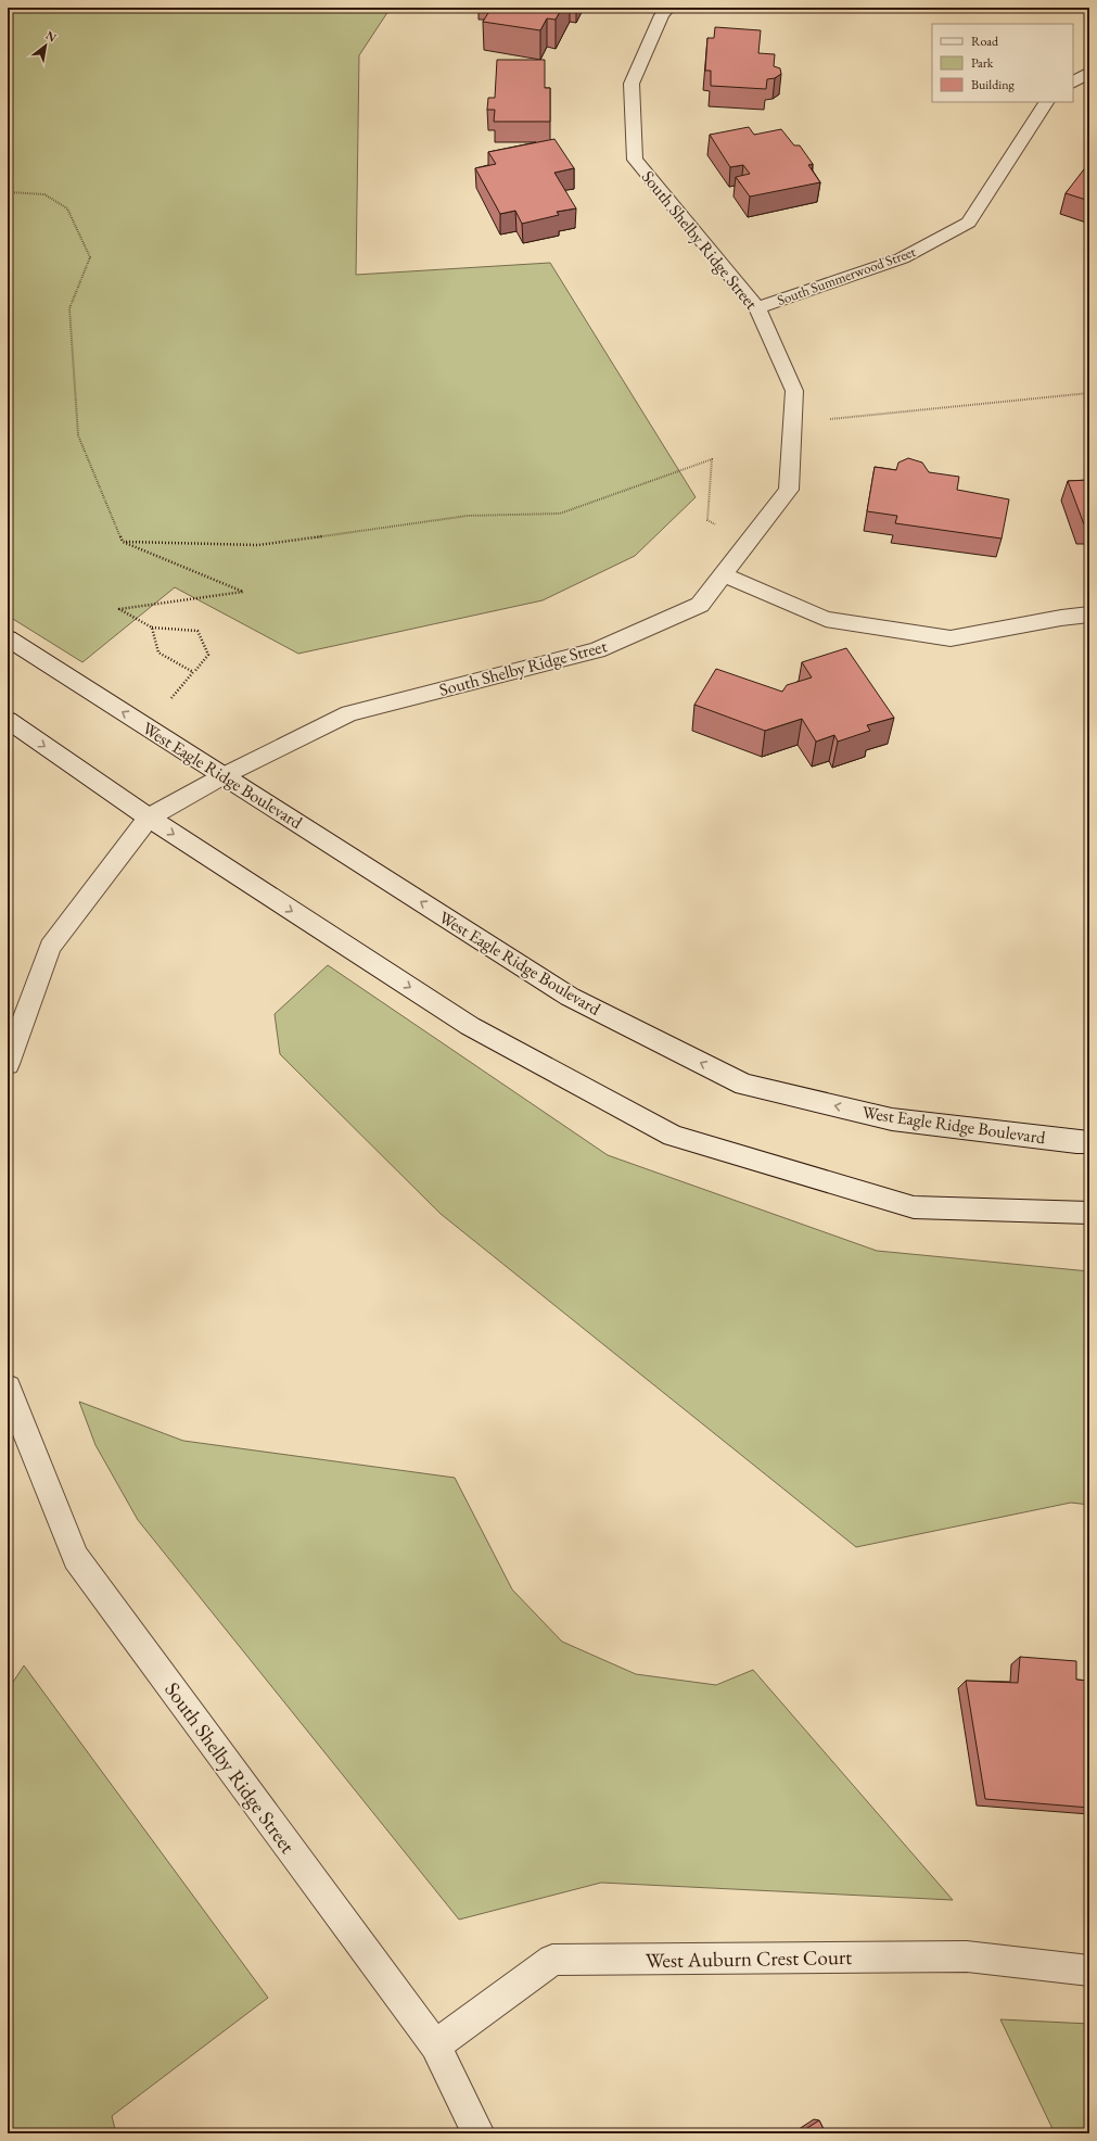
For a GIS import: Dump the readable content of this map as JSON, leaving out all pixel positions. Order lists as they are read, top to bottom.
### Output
{
  "streets": {
    "street": [
      "South Shelby Ridge Street",
      "South Summerwood Street",
      "West Eagle Ridge Boulevard",
      "West Auburn Crest Court"
    ]
  },
  "crossings": [
    ["South Shelby Ridge Street", "South Summerwood Street"],
    ["South Shelby Ridge Street", "West Eagle Ridge Boulevard"],
    ["South Shelby Ridge Street", "West Auburn Crest Court"]
  ],
  "legend": ["Road", "Park", "Building"],
  "north": "top right"
}
